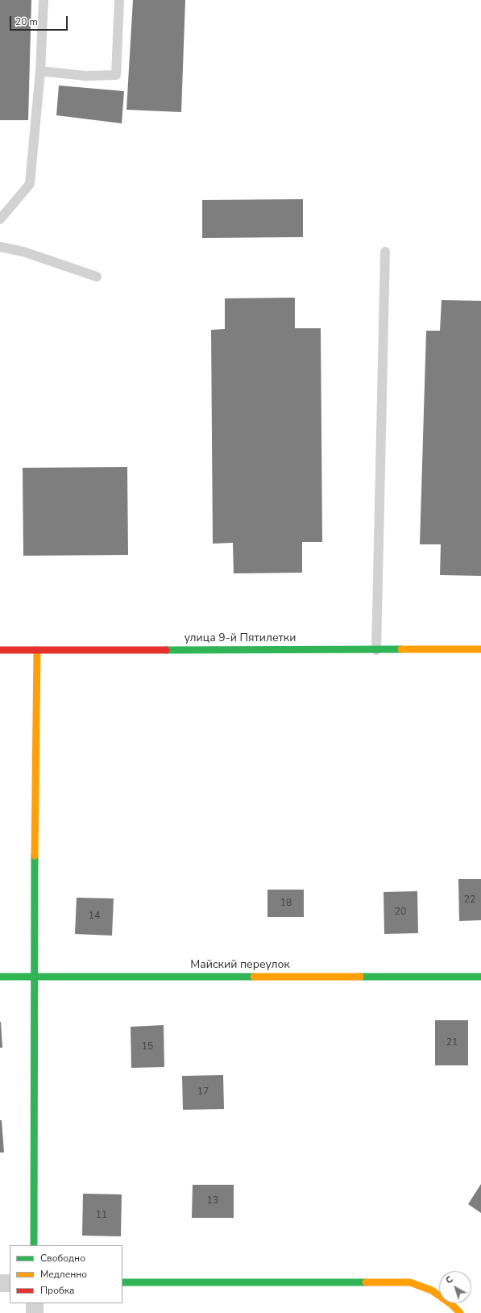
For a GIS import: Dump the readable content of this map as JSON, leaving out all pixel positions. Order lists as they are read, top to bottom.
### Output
{
  "streets": {
    "street": ["улица 9-й Пятилетки", "Майский переулок"]
  },
  "house_numbers": [
    "22",
    "18",
    "20",
    "14",
    "21",
    "15",
    "17",
    "13",
    "11"
  ],
  "legend": ["Свободно", "Медленно", "Пробка"],
  "scale_bar": "20 m",
  "north": "top left"
}
